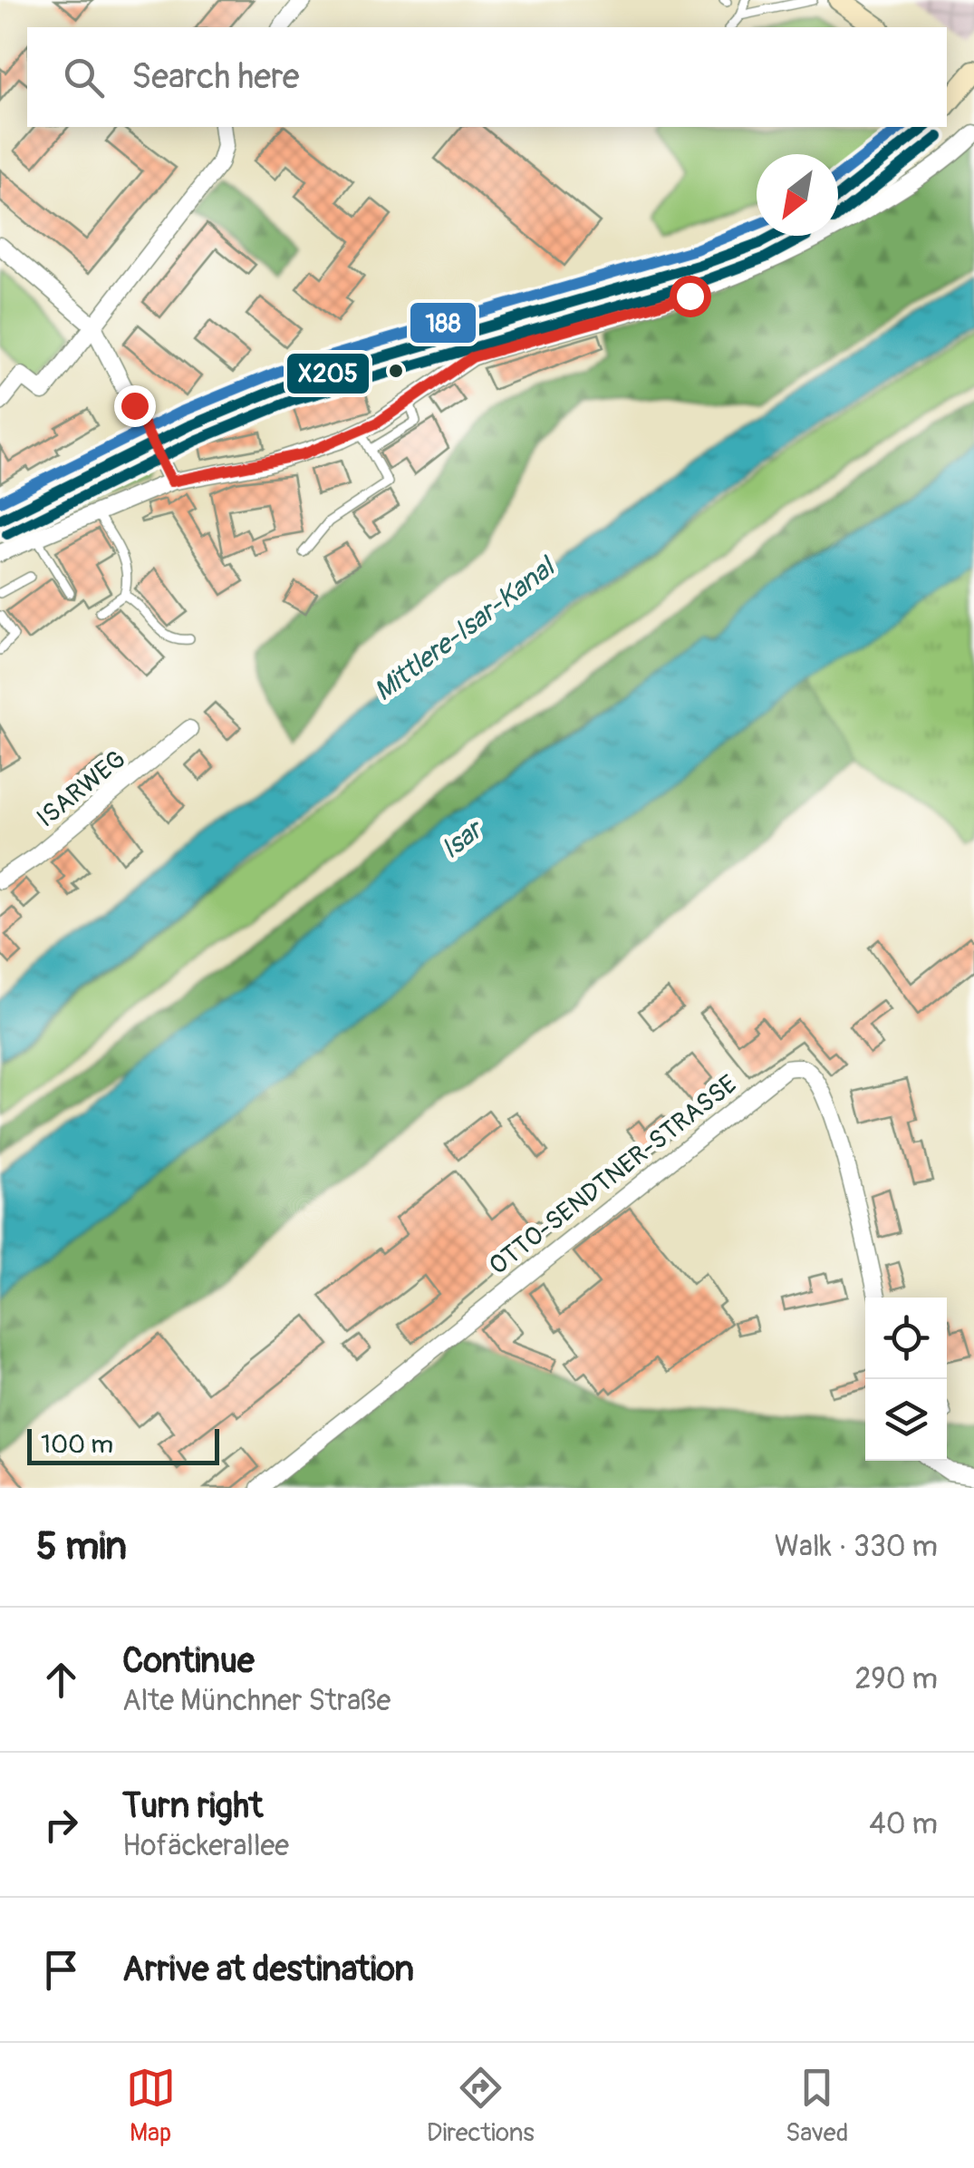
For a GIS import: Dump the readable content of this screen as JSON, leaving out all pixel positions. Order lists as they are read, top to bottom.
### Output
{
  "streets": {
    "street": ["ISARWEG", "OTTO-SENDTNER-STRASSE"]
  },
  "water": ["Mittlere-Isar-Kanal", "Isar"],
  "lines": ["transit line X205", "transit line 188"],
  "scale_bar": "100 m",
  "north": "bottom left",
  "page": {
    "search": "Search here",
    "scale": "100 m",
    "heading": ["5 min", "Walk · 330 m"],
    "list": [
      ["Continue", "Alte Münchner Straße", "290 m"],
      ["Turn right", "Hofäckerallee", "40 m"],
      "Arrive at destination"
    ],
    "nav": ["Map", "Directions", "Saved"]
  }
}
